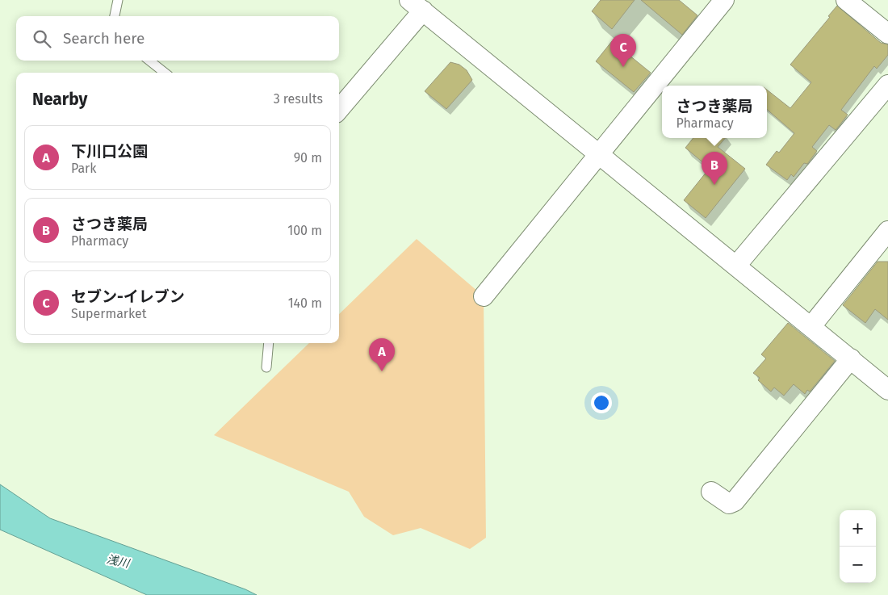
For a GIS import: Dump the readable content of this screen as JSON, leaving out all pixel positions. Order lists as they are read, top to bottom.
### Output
{
  "water": ["浅川"],
  "page": {
    "search": "Search here",
    "pins": ["C", "B", "A"],
    "heading": ["Nearby", "3 results"],
    "popup": ["さつき薬局", "Pharmacy"],
    "list": [
      {
        "mark": "A",
        "name": "下川口公園",
        "note": "Park",
        "value": "90 m"
      },
      {
        "mark": "B",
        "name": "さつき薬局",
        "note": "Pharmacy",
        "value": "100 m"
      },
      {
        "mark": "C",
        "name": "セブン-イレブン",
        "note": "Supermarket",
        "value": "140 m"
      }
    ],
    "map_buttons": ["+", "−"]
  }
}
